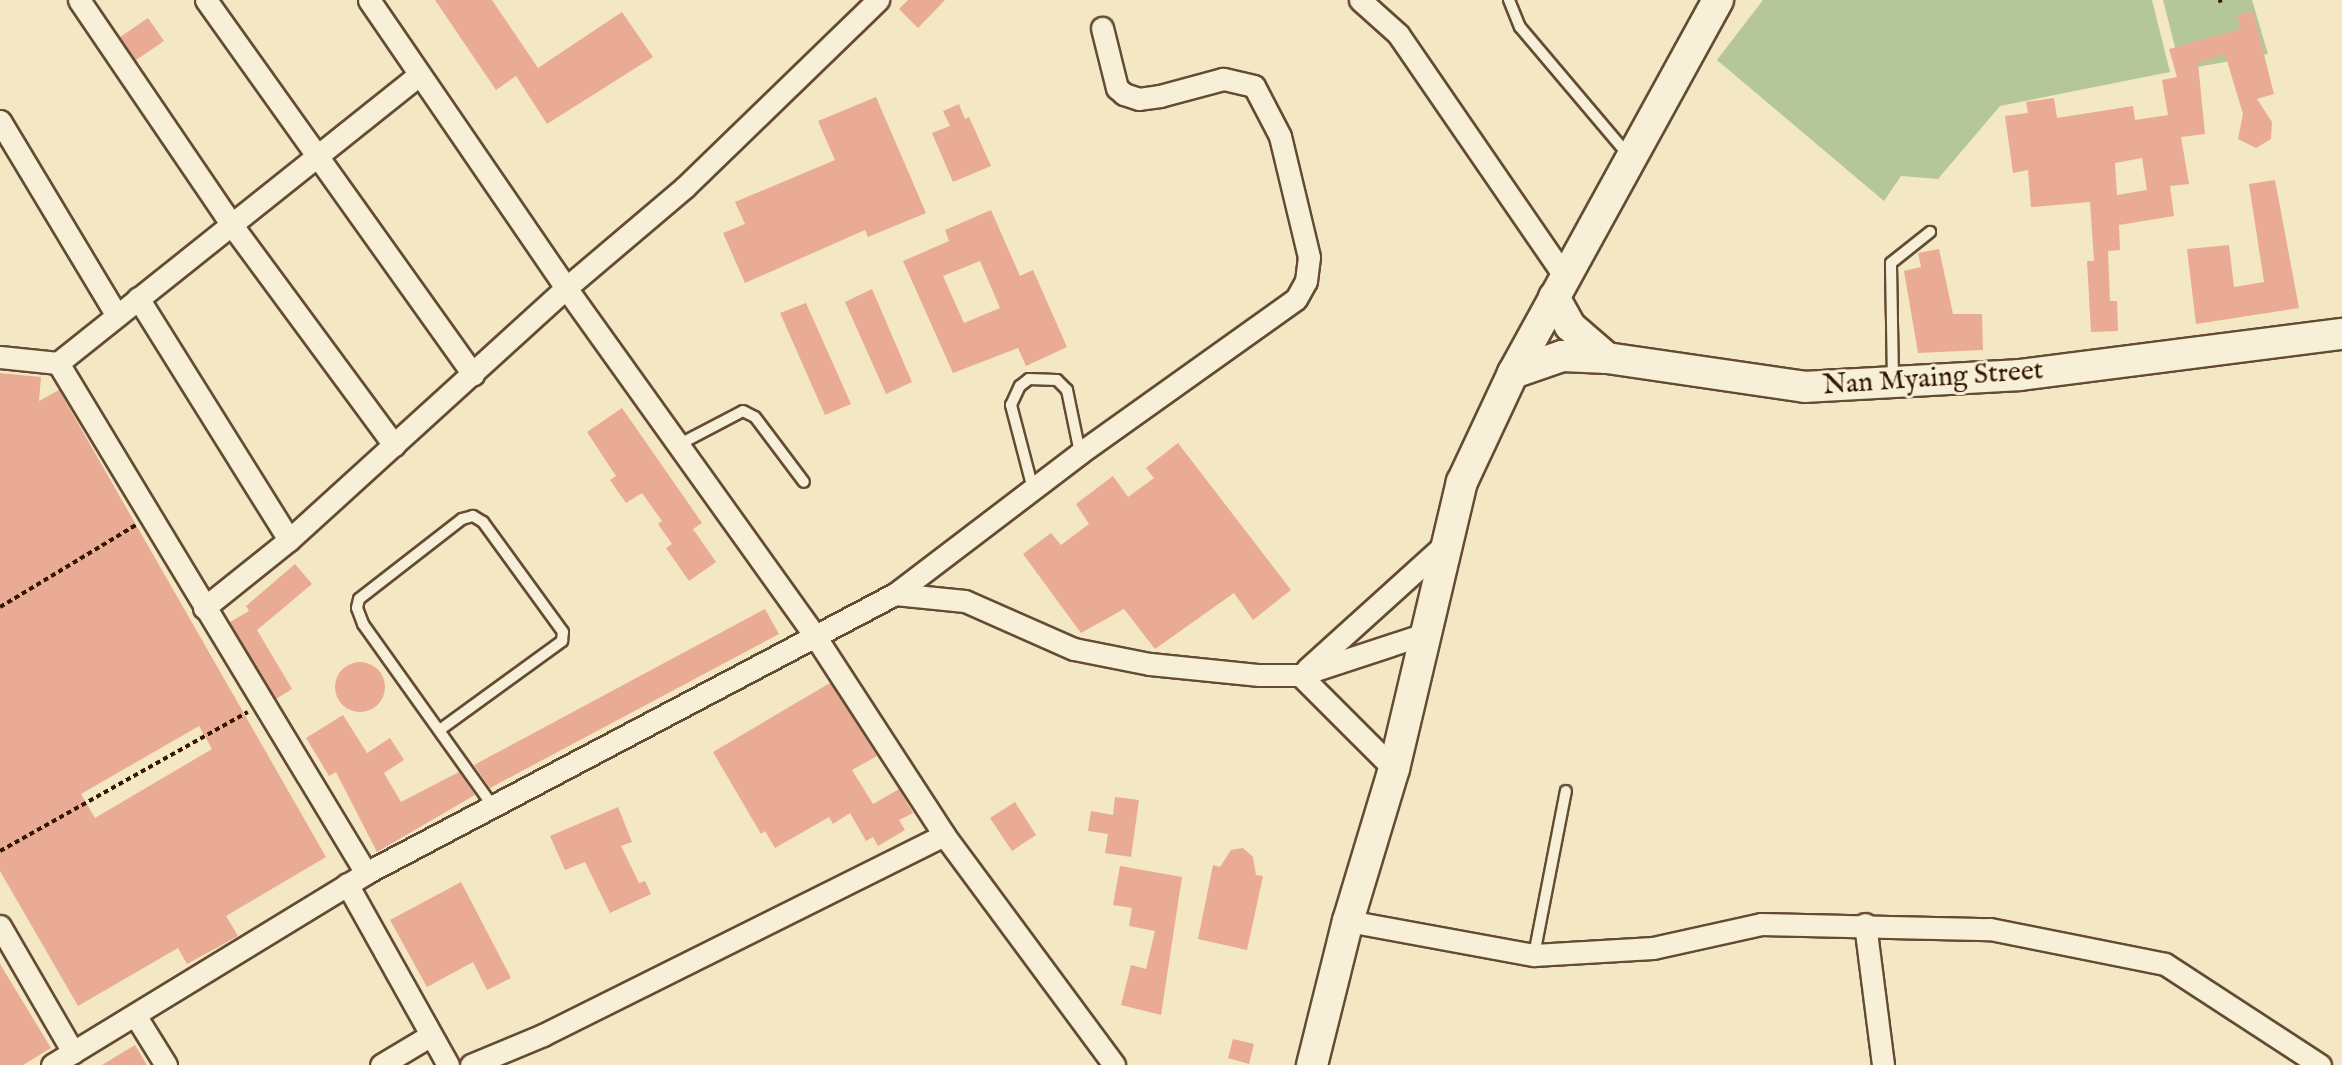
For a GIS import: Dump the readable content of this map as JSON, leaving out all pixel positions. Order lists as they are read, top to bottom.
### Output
{
  "streets": {
    "street": ["Nan Myaing Street"]
  }
}
